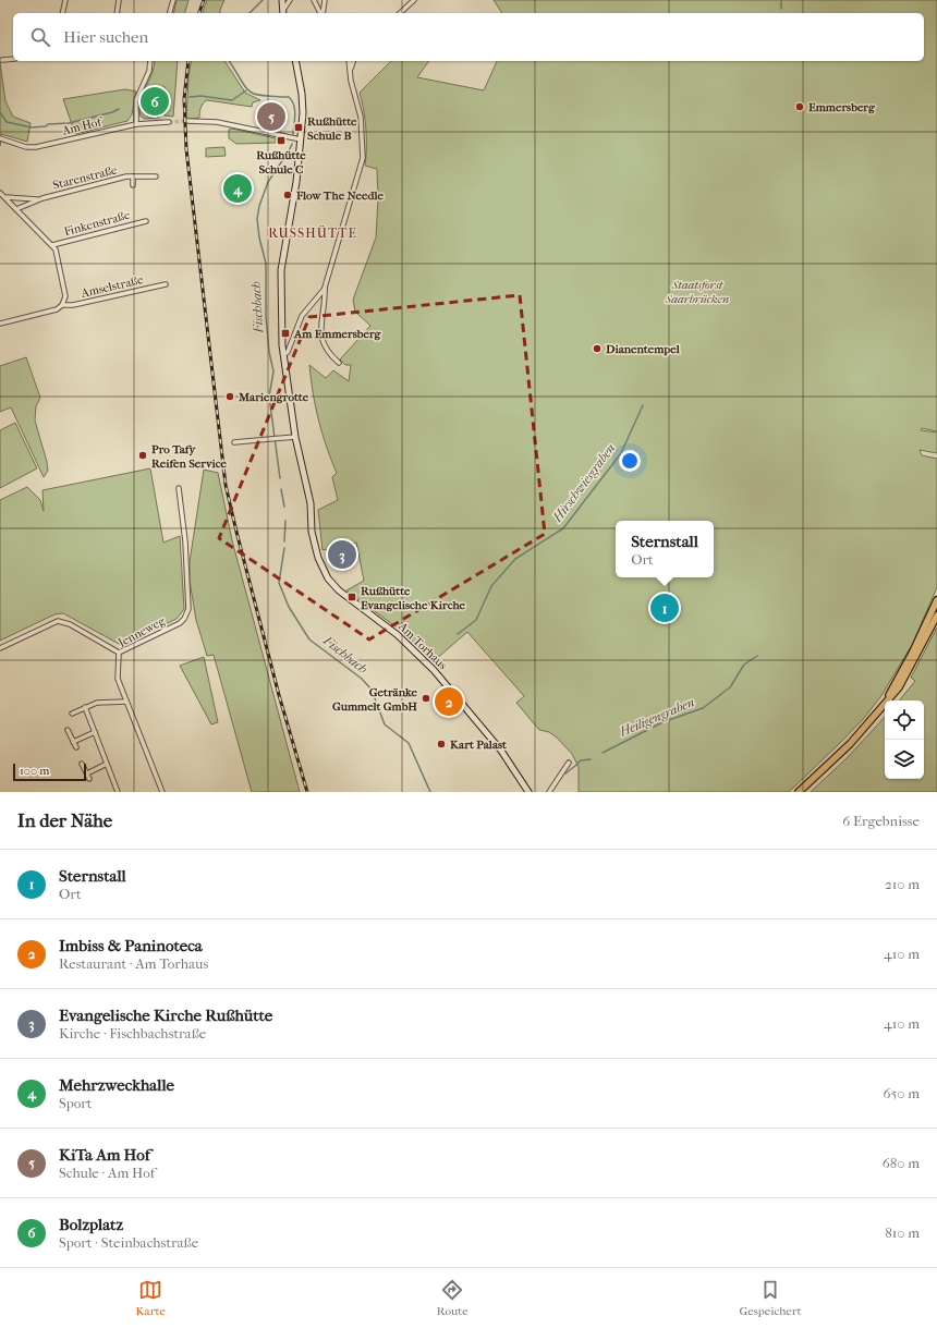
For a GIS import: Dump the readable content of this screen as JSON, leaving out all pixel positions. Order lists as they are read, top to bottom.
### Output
{
  "streets": {
    "main road": ["Am Torhaus"],
    "street": [
      "Am Hof",
      "Starenstraße",
      "Finkenstraße",
      "Amselstraße",
      "Jenneweg"
    ]
  },
  "districts": ["RUSSHÜTTE"],
  "water": ["Fischbach", "Hirschwiesgraben", "Heiligengraben"],
  "parks": ["Staatsforst Saarbrücken"],
  "places": {
    "other": [
      "Emmersberg",
      "Flow The Needle",
      "Dianentempel",
      "Mariengrotte",
      "Pro Tafy Reifen Service",
      "Getränke Gummelt GmbH",
      "Kart Palast"
    ],
    "transit": [
      "Rußhütte Schule B",
      "Rußhütte Schule C",
      "Am Emmersberg",
      "Rußhütte Evangelische Kirche"
    ]
  },
  "scale_bar": "100 m",
  "page": {
    "search": "Hier suchen",
    "pins": [
      "6",
      "5",
      "4",
      "3",
      "1",
      "2"
    ],
    "popup": ["Sternstall", "Ort"],
    "scale": "100 m",
    "heading": ["In der Nähe", "6 Ergebnisse"],
    "list": [
      {
        "mark": "1",
        "name": "Sternstall",
        "note": "Ort",
        "value": "210 m"
      },
      {
        "mark": "2",
        "name": "Imbiss & Paninoteca",
        "note": "Restaurant · Am Torhaus",
        "value": "410 m"
      },
      {
        "mark": "3",
        "name": "Evangelische Kirche Rußhütte",
        "note": "Kirche · Fischbachstraße",
        "value": "410 m"
      },
      {
        "mark": "4",
        "name": "Mehrzweckhalle",
        "note": "Sport",
        "value": "650 m"
      },
      {
        "mark": "5",
        "name": "KiTa Am Hof",
        "note": "Schule · Am Hof",
        "value": "680 m"
      },
      {
        "mark": "6",
        "name": "Bolzplatz",
        "note": "Sport · Steinbachstraße",
        "value": "810 m"
      }
    ],
    "nav": ["Karte", "Route", "Gespeichert"]
  }
}
